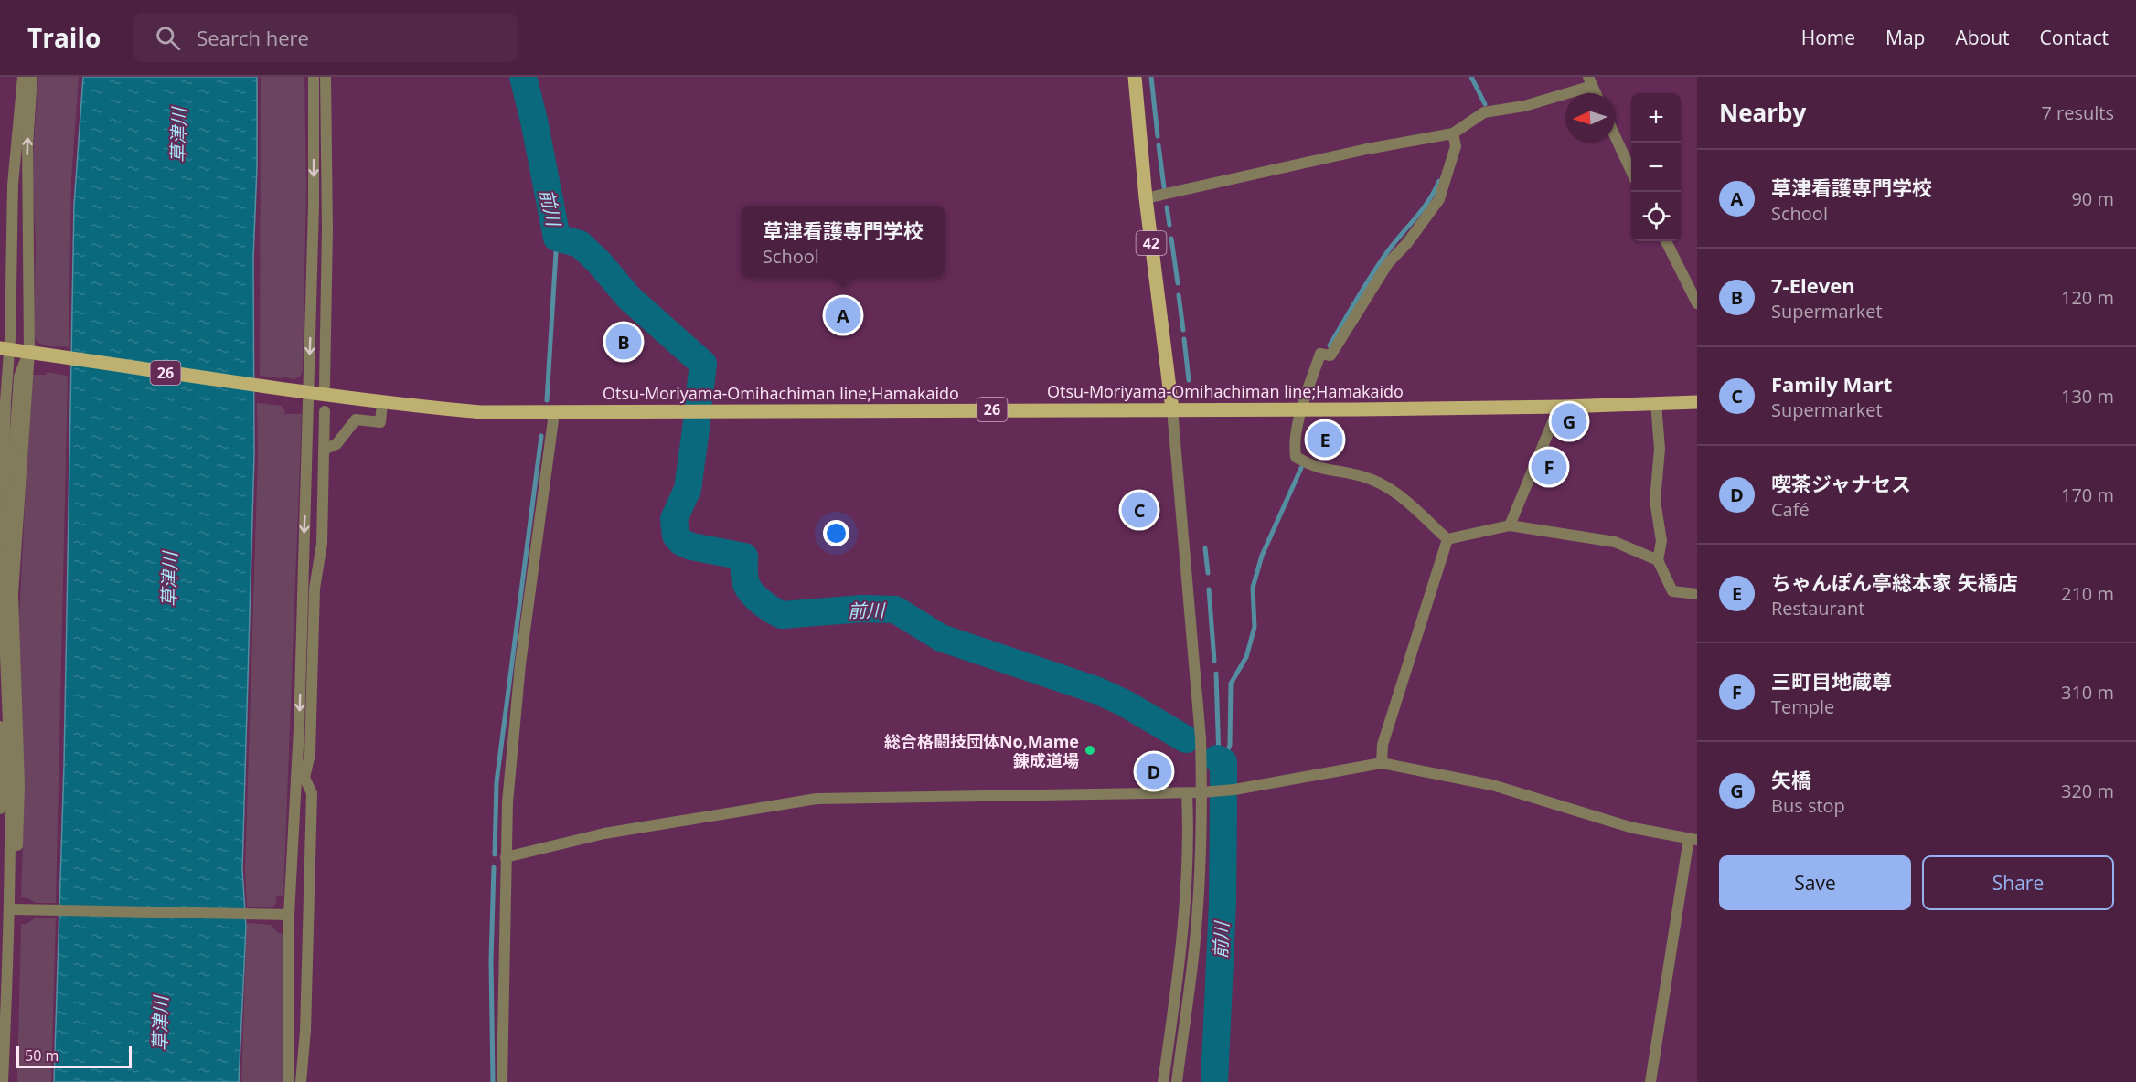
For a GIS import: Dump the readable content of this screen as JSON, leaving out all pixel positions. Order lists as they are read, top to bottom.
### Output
{
  "streets": {
    "main road": ["42", "26", "Otsu-Moriyama-Omihachiman line;Hamakaido"]
  },
  "crossings": [
    ["42", "Otsu-Moriyama-Omihachiman line;Hamakaido"]
  ],
  "water": ["草津川", "前川"],
  "places": ["総合格闘技団体No,Mame 錬成道場"],
  "scale_bar": "50 m",
  "north": "left",
  "page": {
    "header": "Trailo",
    "search": "Search here",
    "nav": [
      "Home",
      "Map",
      "About",
      "Contact"
    ],
    "heading": ["Nearby", "7 results"],
    "map_buttons": ["+", "−"],
    "list": [
      {
        "mark": "A",
        "name": "草津看護専門学校",
        "note": "School",
        "value": "90 m"
      },
      {
        "mark": "B",
        "name": "7-Eleven",
        "note": "Supermarket",
        "value": "120 m"
      },
      {
        "mark": "C",
        "name": "Family Mart",
        "note": "Supermarket",
        "value": "130 m"
      },
      {
        "mark": "D",
        "name": "喫茶ジャナセス",
        "note": "Café",
        "value": "170 m"
      },
      {
        "mark": "E",
        "name": "ちゃんぽん亭総本家 矢橋店",
        "note": "Restaurant",
        "value": "210 m"
      },
      {
        "mark": "F",
        "name": "三町目地蔵尊",
        "note": "Temple",
        "value": "310 m"
      },
      {
        "mark": "G",
        "name": "矢橋",
        "note": "Bus stop",
        "value": "320 m"
      }
    ],
    "popup": ["草津看護専門学校", "School"],
    "pins": [
      "A",
      "B",
      "G",
      "E",
      "F",
      "C",
      "D"
    ],
    "buttons": ["Save", "Share"],
    "scale": "50 m"
  }
}
